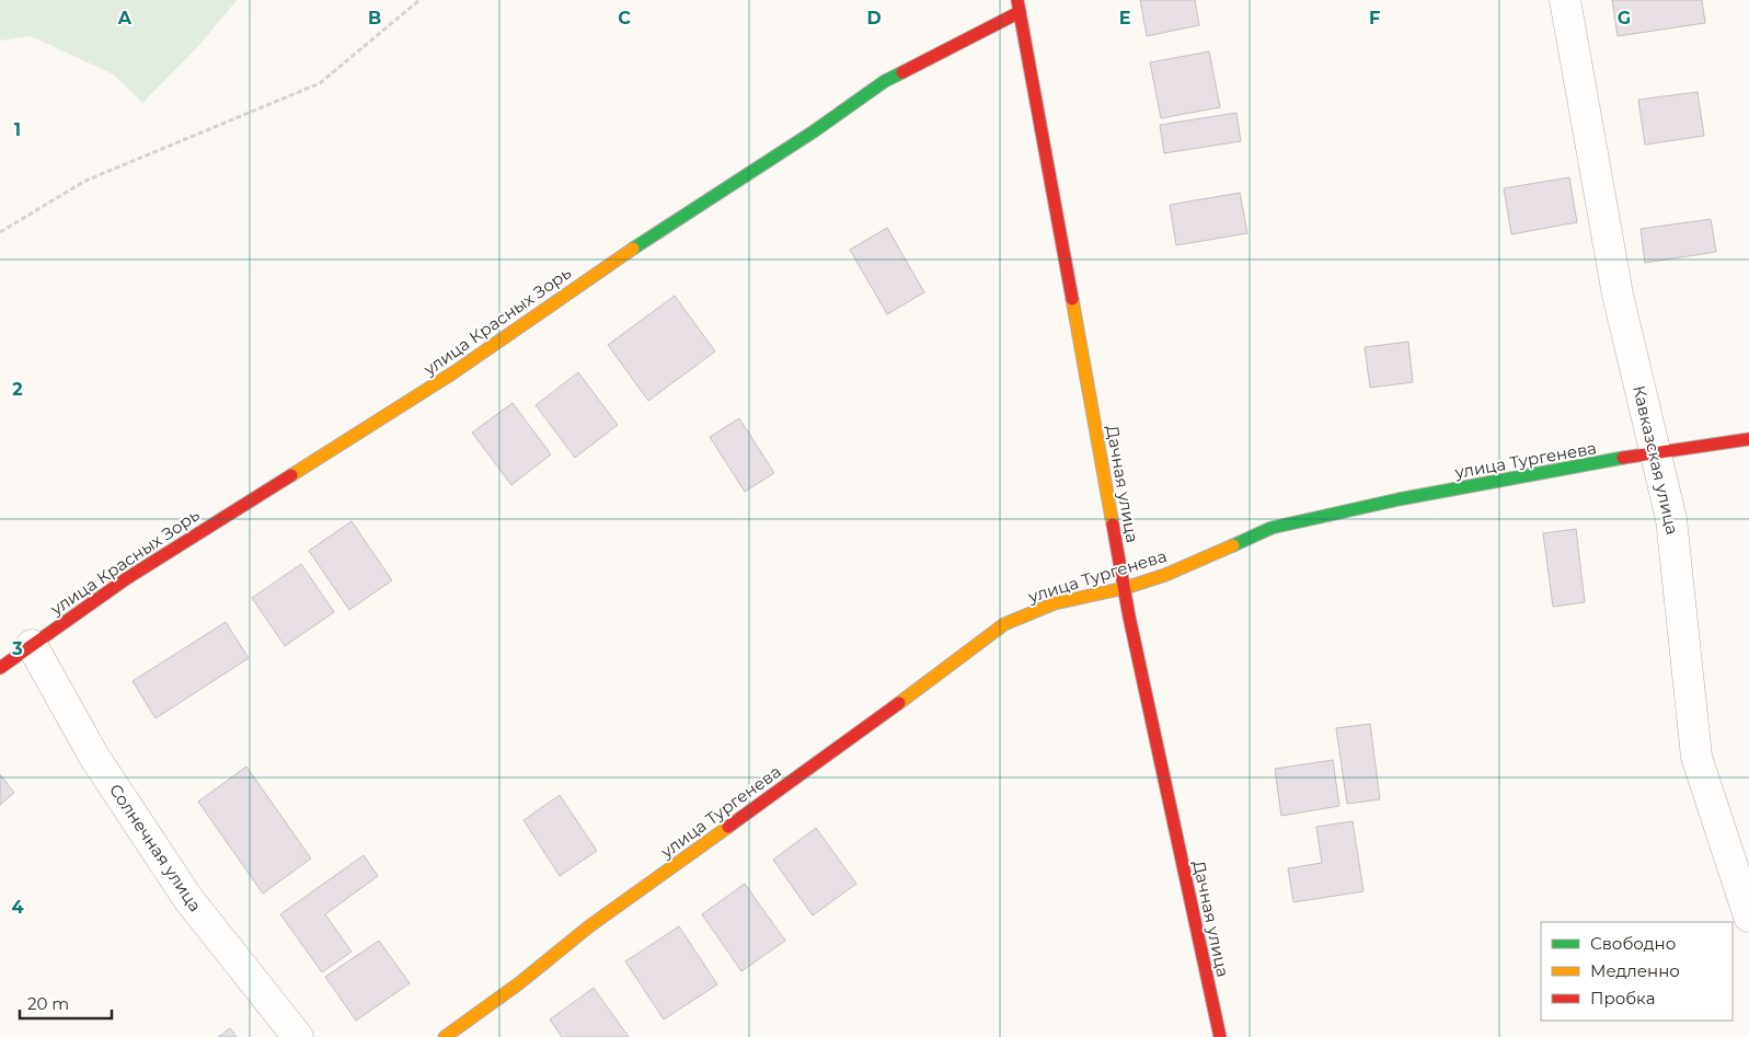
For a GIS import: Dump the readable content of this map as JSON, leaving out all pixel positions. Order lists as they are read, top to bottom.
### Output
{
  "streets": {
    "street": [
      "улица Красных Зорь",
      "улица Тургенева",
      "Кавказская улица",
      "Дачная улица",
      "Солнечная улица"
    ]
  },
  "crossings": [
    ["улица Красных Зорь", "Дачная улица"],
    ["улица Красных Зорь", "Солнечная улица"],
    ["улица Тургенева", "Кавказская улица"],
    ["улица Тургенева", "Дачная улица"]
  ],
  "legend": ["Свободно", "Медленно", "Пробка"],
  "scale_bar": "20 m",
  "grid": {
    "columns": [
      "A",
      "B",
      "C",
      "D",
      "E",
      "F",
      "G"
    ],
    "rows": [
      "1",
      "2",
      "3",
      "4"
    ]
  }
}
